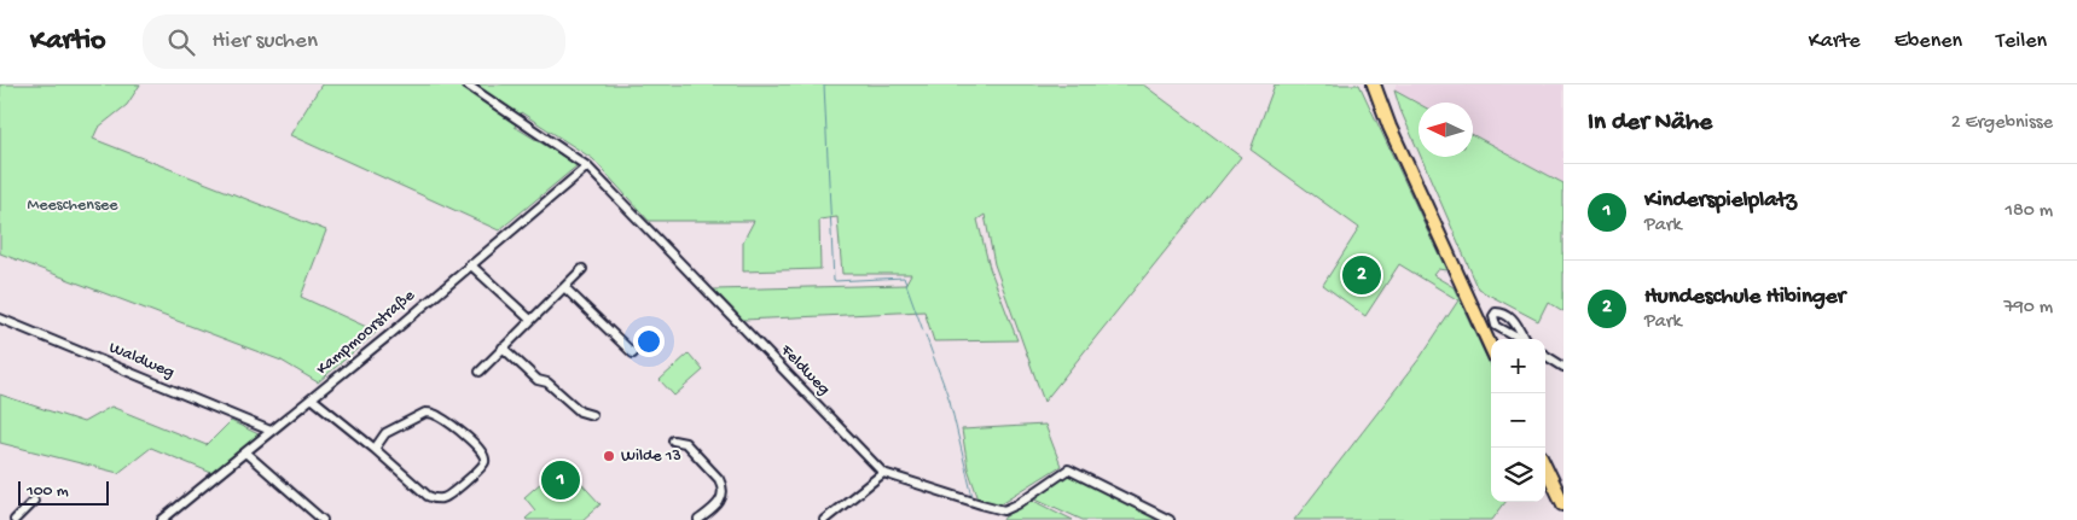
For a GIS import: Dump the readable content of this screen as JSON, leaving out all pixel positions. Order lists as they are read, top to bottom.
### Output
{
  "streets": {
    "street": ["Kampmoorstraße", "Waldweg", "Feldweg"]
  },
  "crossings": [
    ["Kampmoorstraße", "Waldweg"],
    ["Kampmoorstraße", "Feldweg"]
  ],
  "parks": ["Meeschensee"],
  "places": ["Wilde 13"],
  "scale_bar": "100 m",
  "north": "left",
  "page": {
    "header": "Kartio",
    "search": "Hier suchen",
    "nav": ["Karte", "Ebenen", "Teilen"],
    "heading": ["In der Nähe", "2 Ergebnisse"],
    "list": [
      {
        "mark": "1",
        "name": "Kinderspielplatz",
        "note": "Park",
        "value": "180 m"
      },
      {
        "mark": "2",
        "name": "Hundeschule Hibinger",
        "note": "Park",
        "value": "790 m"
      }
    ],
    "pins": ["2", "1"],
    "map_buttons": ["+", "−"],
    "scale": "100 m"
  }
}
